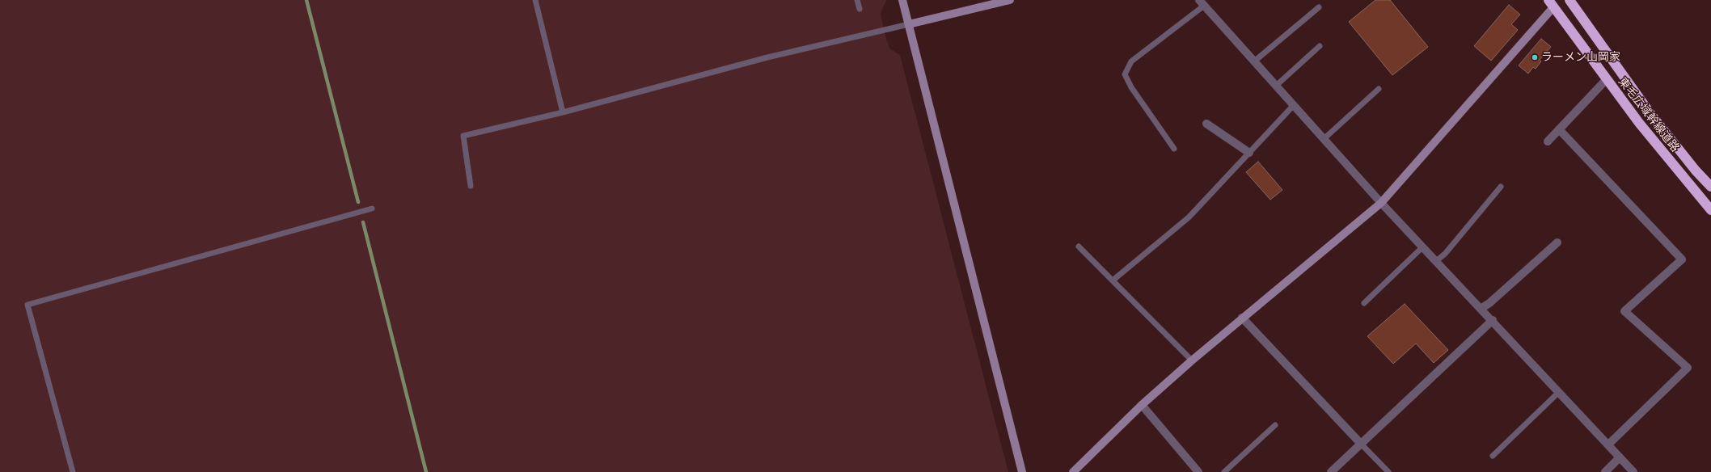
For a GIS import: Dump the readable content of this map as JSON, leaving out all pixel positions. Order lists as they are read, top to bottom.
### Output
{
  "streets": {
    "highway": ["東毛広域幹線道路"]
  },
  "places": ["ラーメン山岡家"]
}
